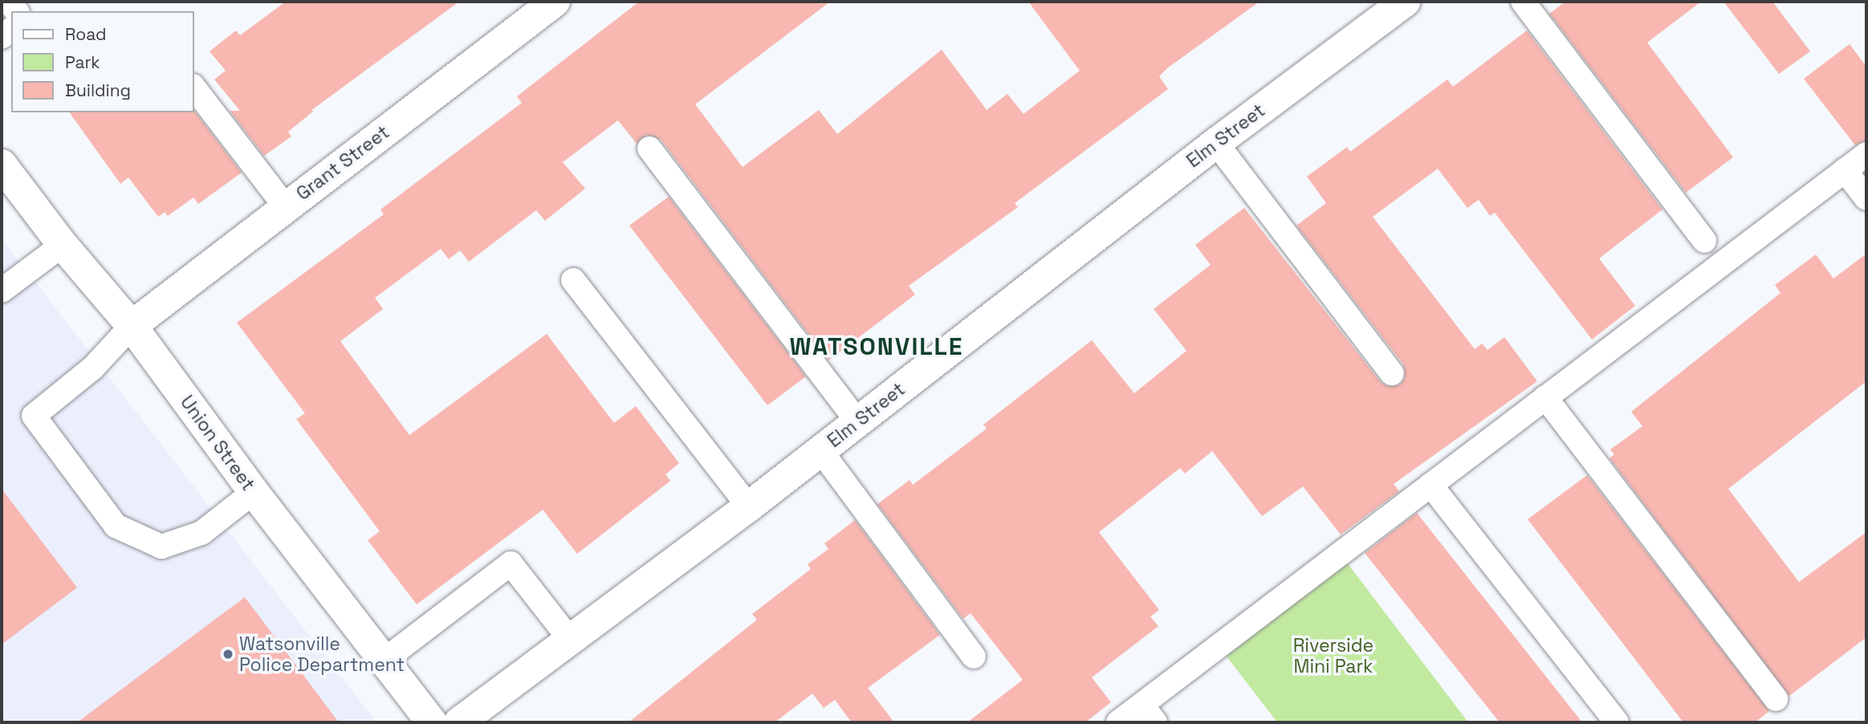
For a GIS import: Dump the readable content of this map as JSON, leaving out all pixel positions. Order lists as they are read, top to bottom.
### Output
{
  "streets": {
    "street": ["Elm Street", "Grant Street", "Union Street"]
  },
  "crossings": [
    ["Grant Street", "Union Street"]
  ],
  "districts": ["WATSONVILLE"],
  "parks": ["Riverside Mini Park"],
  "places": ["Watsonville Police Department"],
  "legend": ["Road", "Park", "Building"]
}
